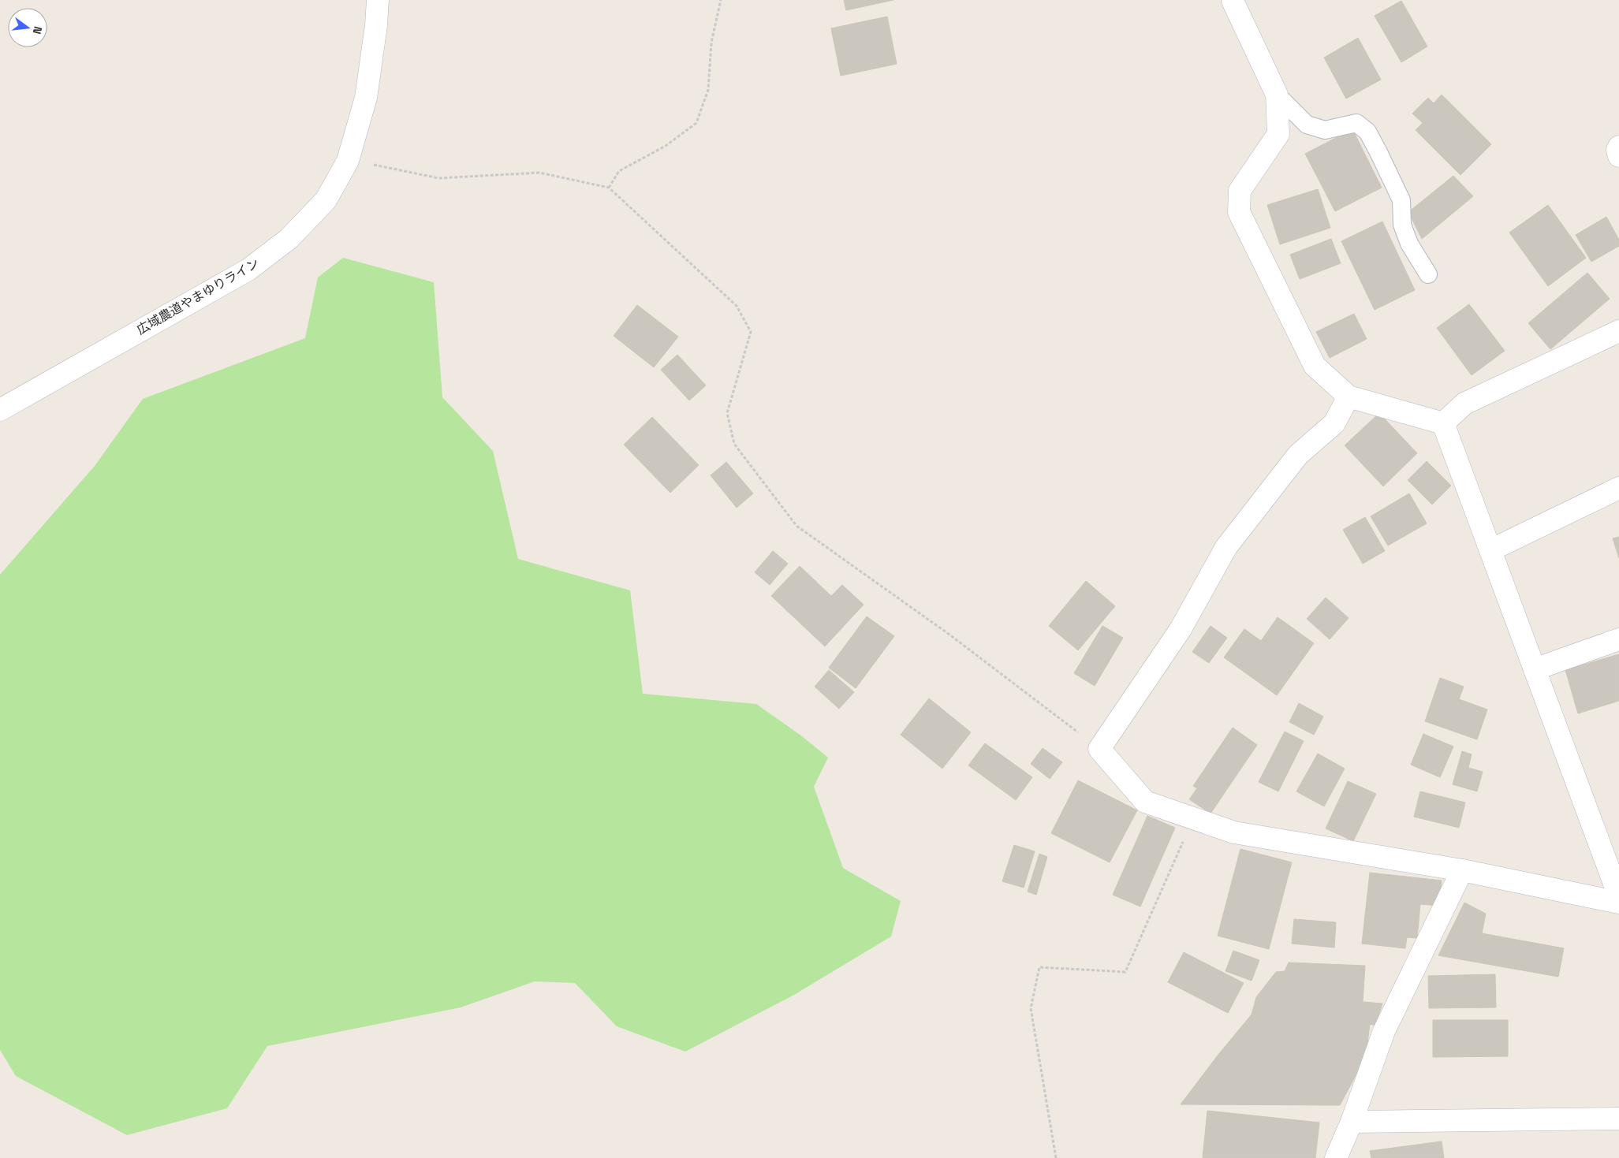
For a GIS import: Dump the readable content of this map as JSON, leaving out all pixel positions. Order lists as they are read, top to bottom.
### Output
{
  "streets": {
    "street": ["広域農道やまゆりライン"]
  },
  "north": "right"
}
